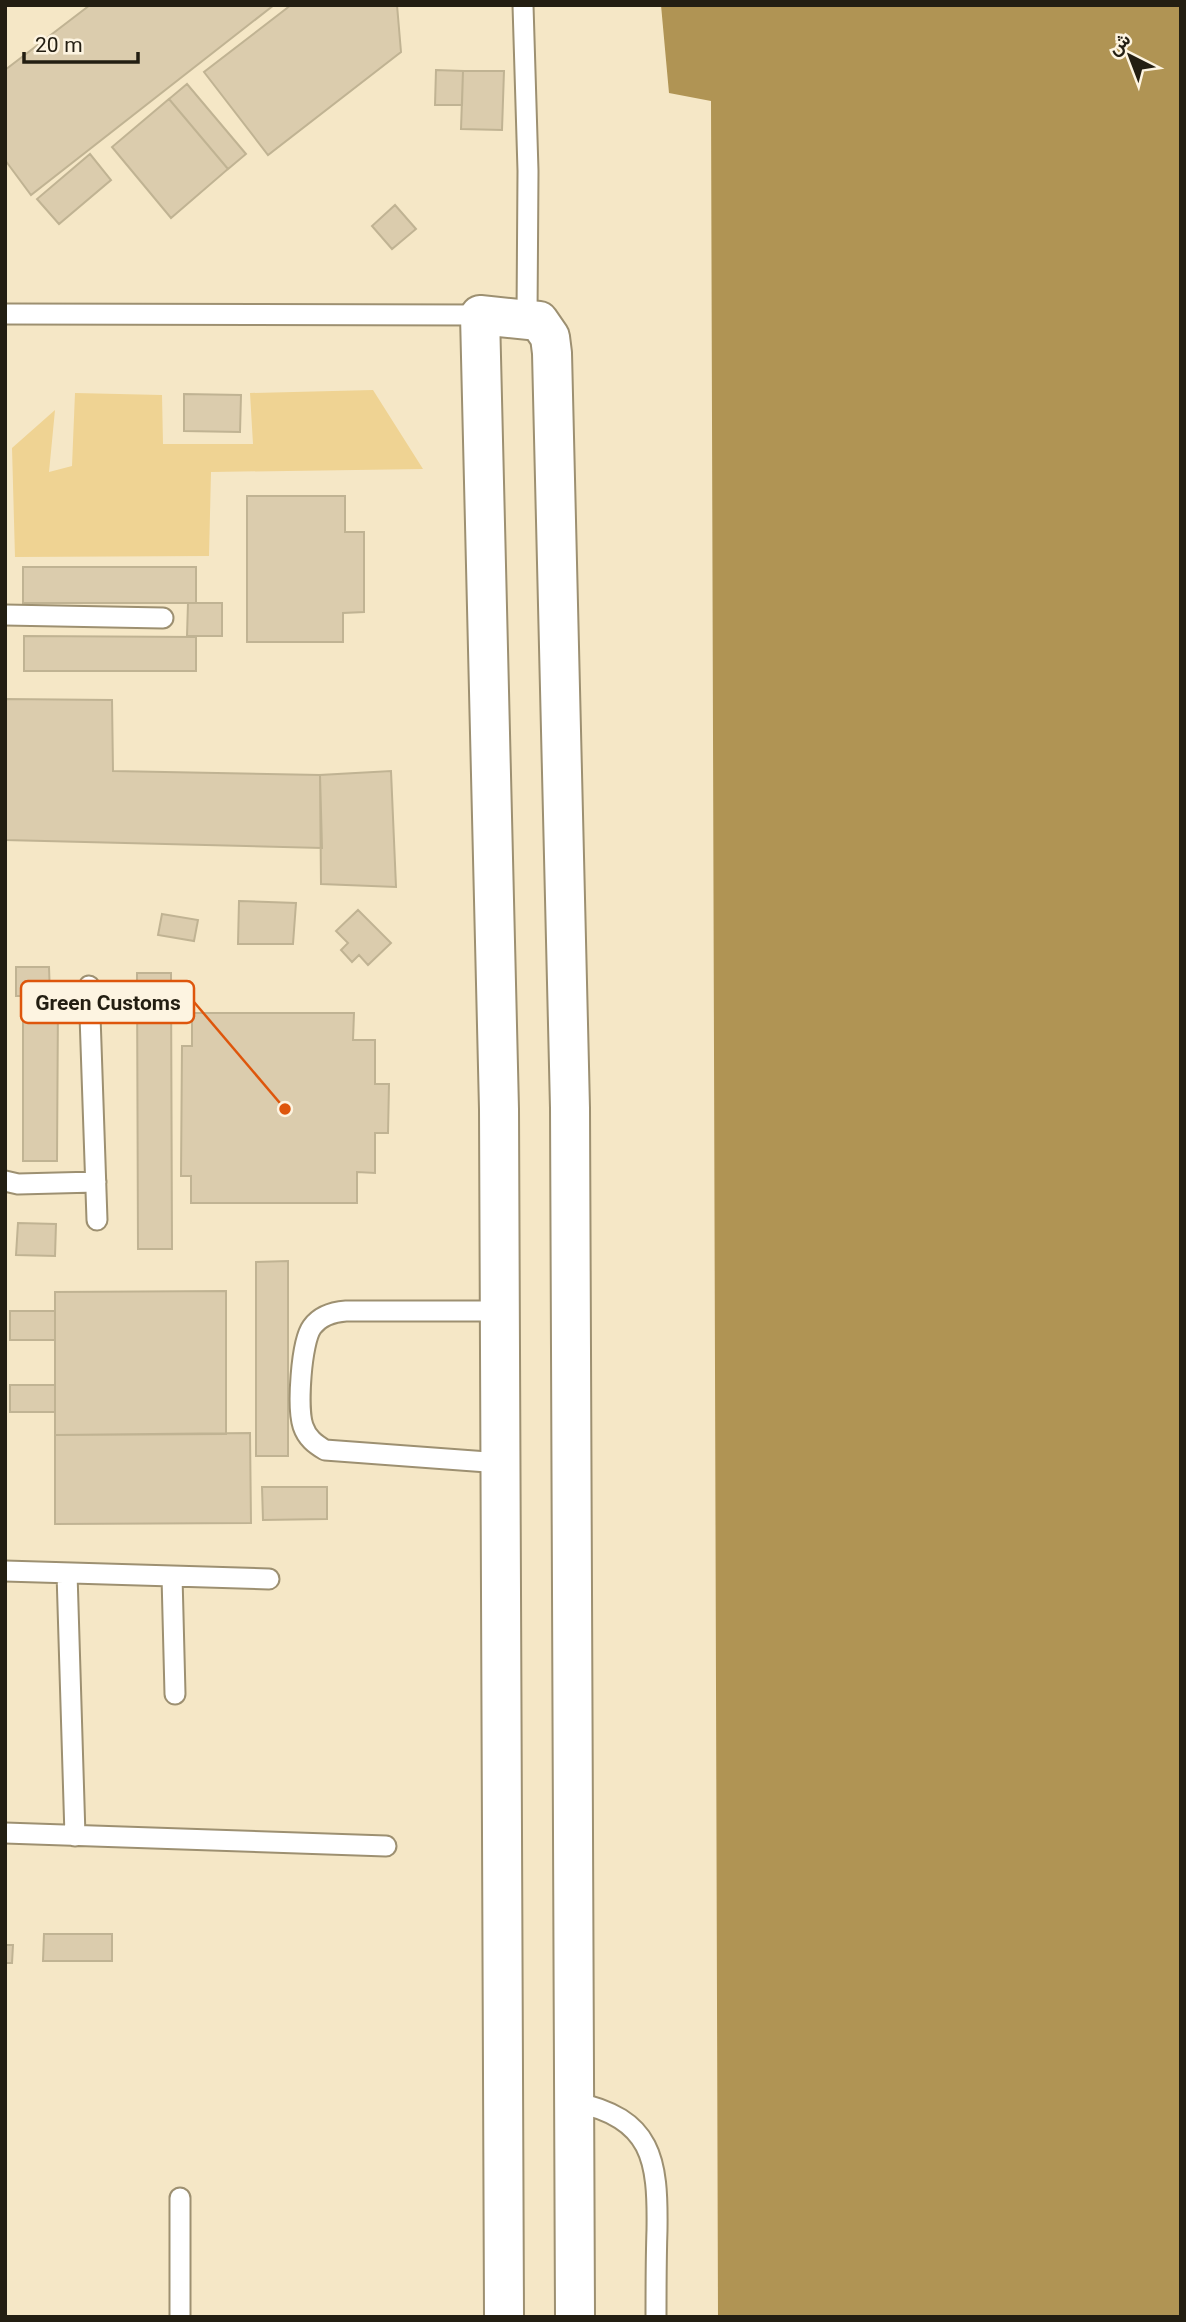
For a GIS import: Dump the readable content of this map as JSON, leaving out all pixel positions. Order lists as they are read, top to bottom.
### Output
{
  "places": ["Green Customs"],
  "scale_bar": "20 m",
  "north": "top left"
}
